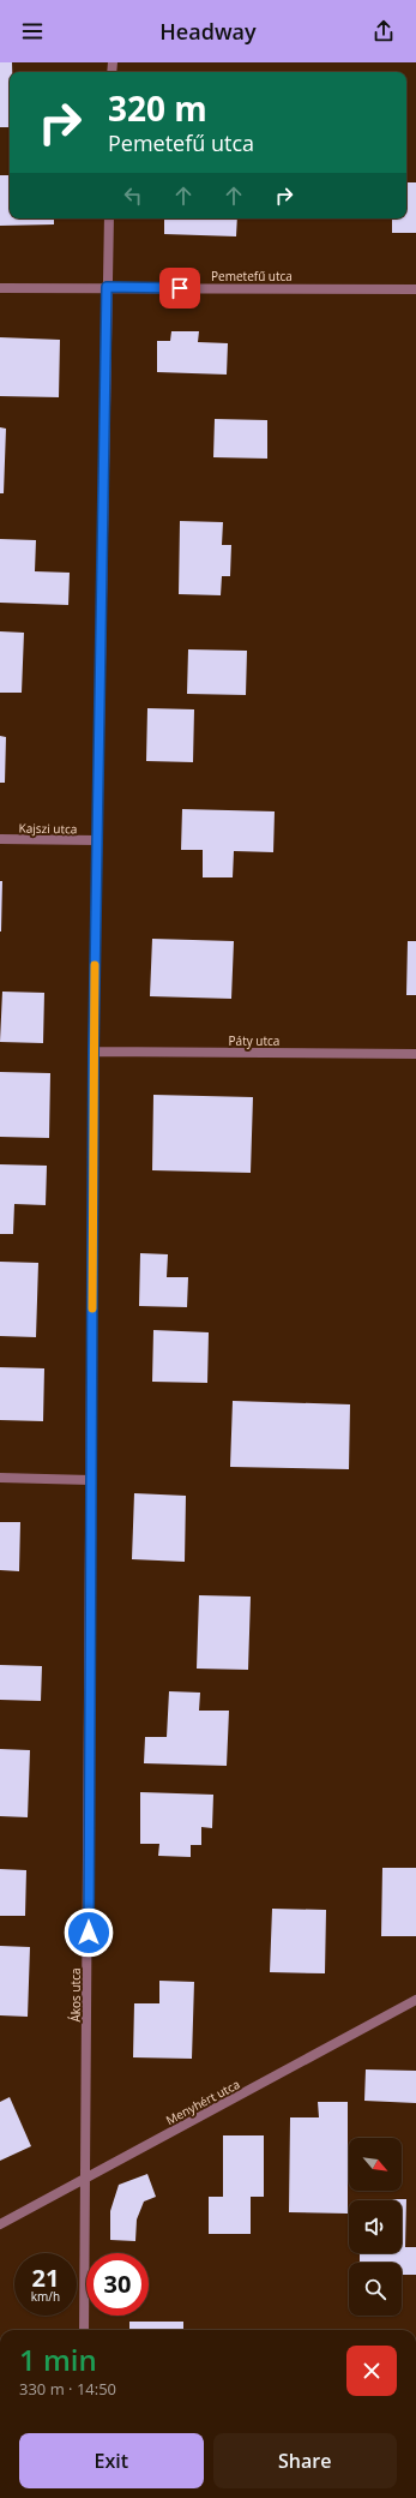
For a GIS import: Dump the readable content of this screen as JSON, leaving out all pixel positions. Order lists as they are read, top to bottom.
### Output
{
  "streets": {
    "street": [
      "Pemetefű utca",
      "Kajszi utca",
      "Páty utca",
      "Ákos utca",
      "Menyhért utca"
    ]
  },
  "crossings": [
    ["Pemetefű utca", "Ákos utca"],
    ["Kajszi utca", "Ákos utca"],
    ["Páty utca", "Ákos utca"],
    ["Ákos utca", "Menyhért utca"]
  ],
  "north": "bottom right",
  "page": {
    "header": "Headway",
    "turn": ["320 m", "Pemetefű utca"],
    "speed": "21 km/h",
    "limit": "30",
    "heading": ["1 min", "330 m · 14:50"],
    "buttons": ["Exit", "Share"]
  }
}
